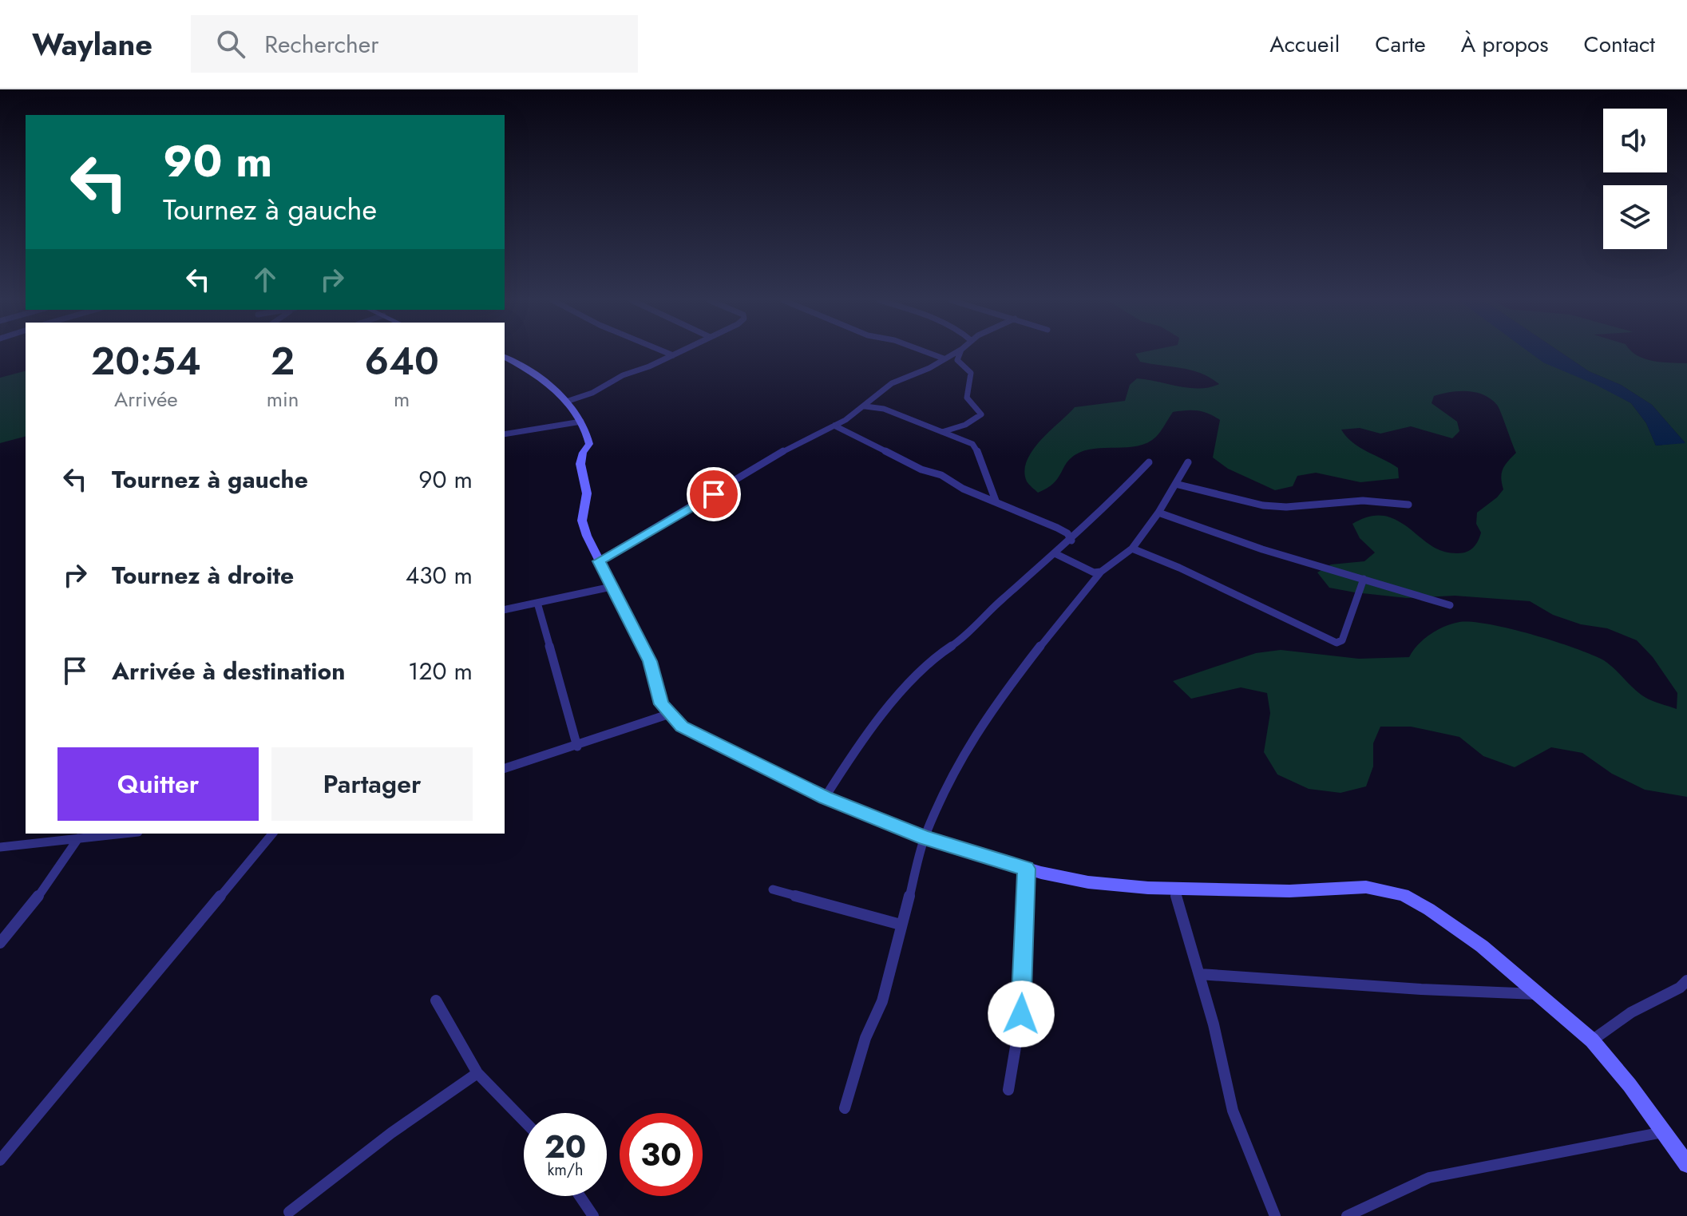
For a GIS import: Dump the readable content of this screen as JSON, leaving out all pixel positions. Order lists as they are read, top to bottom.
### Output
{
  "page": {
    "header": "Waylane",
    "search": "Rechercher",
    "nav": [
      "Accueil",
      "Carte",
      "À propos",
      "Contact"
    ],
    "turn": ["90 m", "Tournez à gauche"],
    "eta": [
      "20:54",
      "Arrivée",
      "2",
      "min",
      "640",
      "m"
    ],
    "list": [
      {
        "name": "Tournez à gauche",
        "value": "90 m"
      },
      {
        "name": "Tournez à droite",
        "value": "430 m"
      },
      {
        "name": "Arrivée à destination",
        "value": "120 m"
      }
    ],
    "buttons": ["Quitter", "Partager"],
    "speed": "20 km/h",
    "limit": "30"
  }
}
